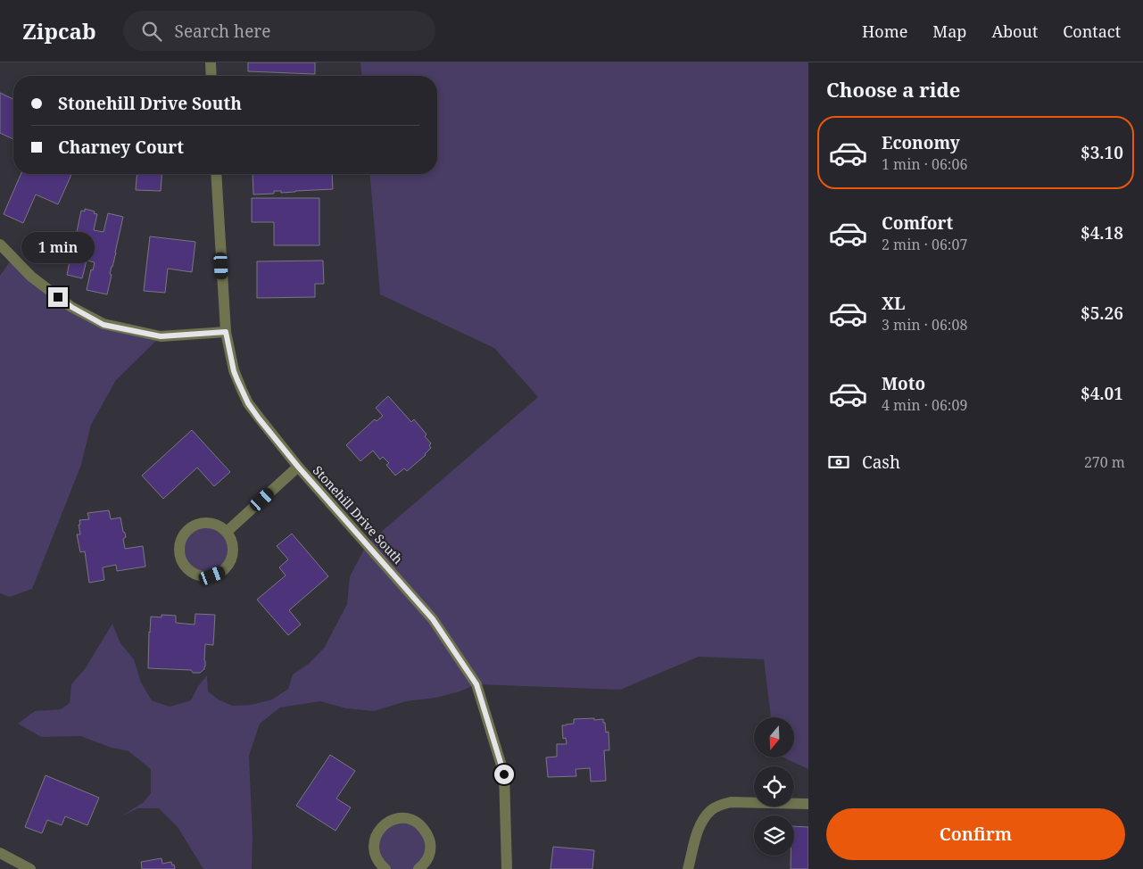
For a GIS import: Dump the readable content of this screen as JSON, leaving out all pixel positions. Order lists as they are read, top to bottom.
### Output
{
  "streets": {
    "street": ["Stonehill Drive South"]
  },
  "north": "bottom",
  "page": {
    "header": "Zipcab",
    "search": "Search here",
    "nav": [
      "Home",
      "Map",
      "About",
      "Contact"
    ],
    "heading": "Choose a ride",
    "banner": ["Stonehill Drive South", "Charney Court"],
    "list": [
      {
        "name": "Economy",
        "note": "1 min · 06:06",
        "value": "$3.10"
      },
      {
        "name": "Comfort",
        "note": "2 min · 06:07",
        "value": "$4.18"
      },
      {
        "name": "XL",
        "note": "3 min · 06:08",
        "value": "$5.26"
      },
      {
        "name": "Moto",
        "note": "4 min · 06:09",
        "value": "$4.01"
      }
    ],
    "bubble": "1 min",
    "pay": ["Cash", "270 m"],
    "buttons": "Confirm"
  }
}
